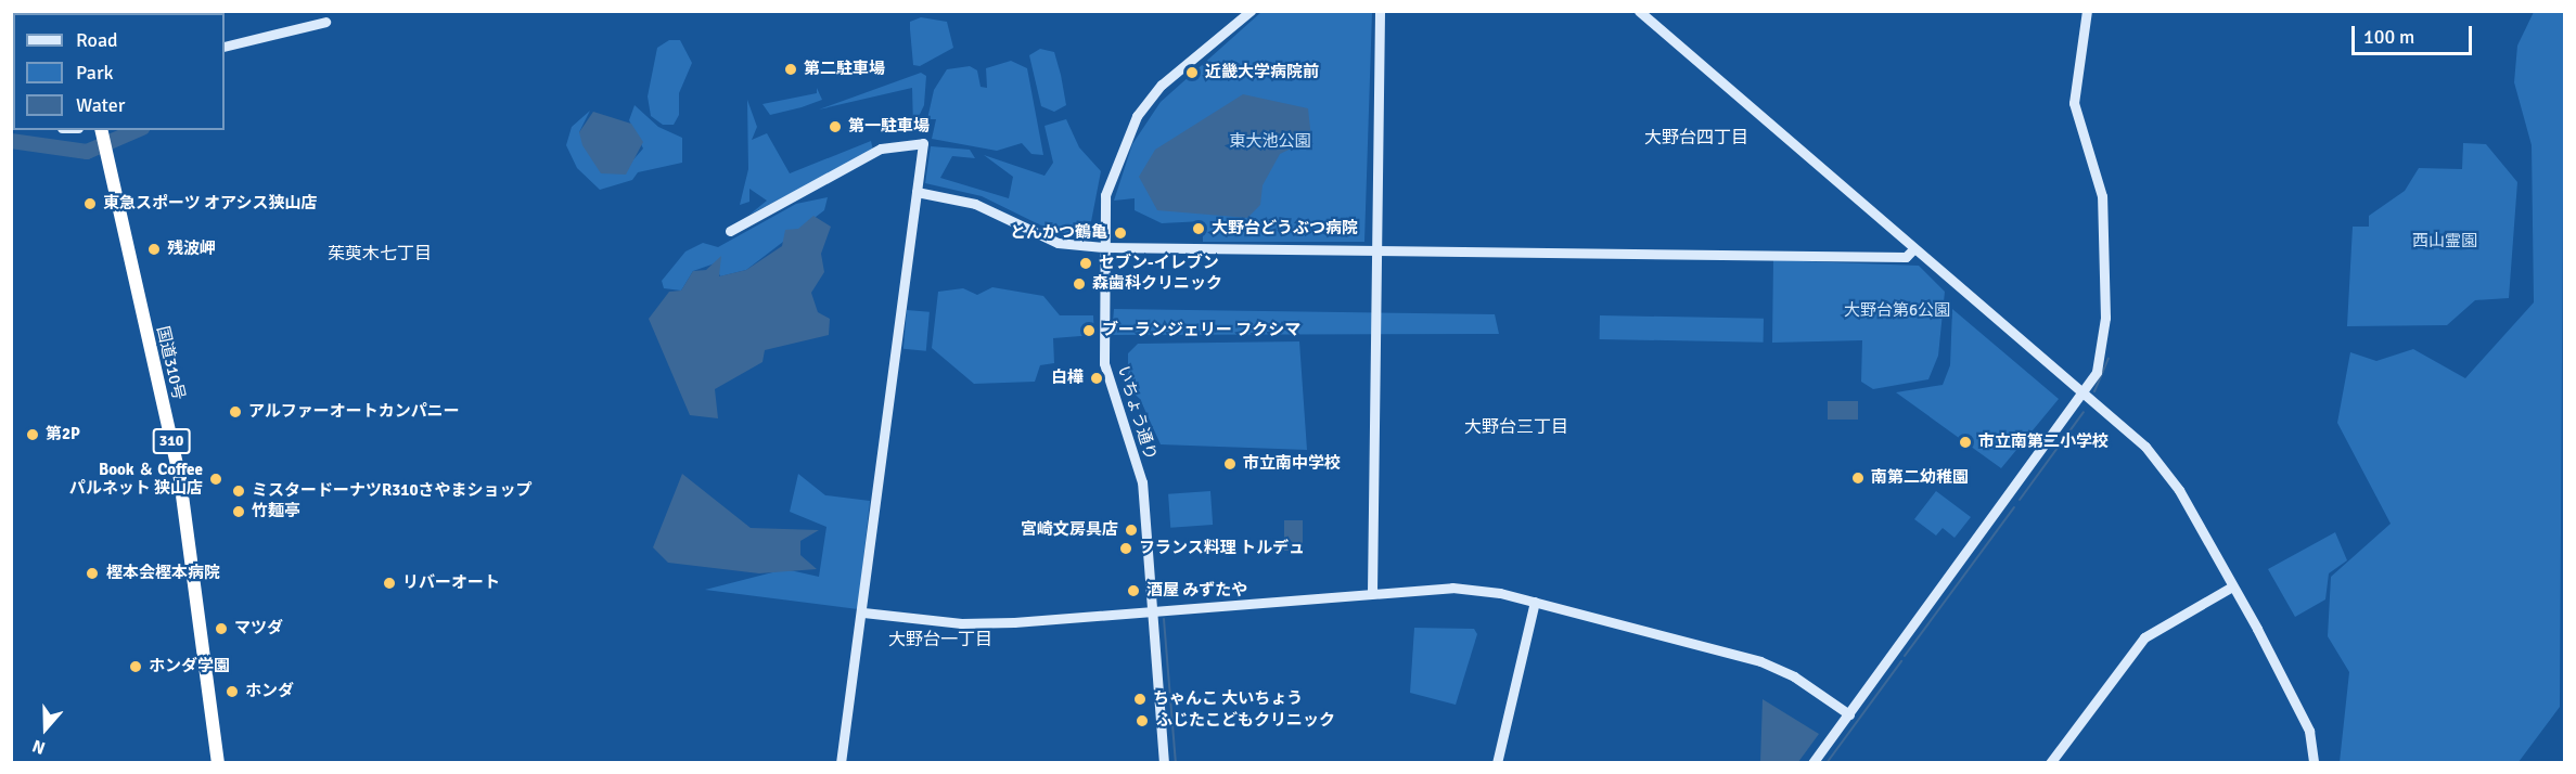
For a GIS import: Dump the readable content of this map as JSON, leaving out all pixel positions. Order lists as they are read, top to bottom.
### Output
{
  "streets": {
    "highway": ["国道310号", "310"],
    "street": ["いちょう通り"]
  },
  "districts": [
    "大野台四丁目",
    "茱萸木七丁目",
    "大野台三丁目",
    "大野台一丁目"
  ],
  "parks": ["東大池公園", "西山霊園", "大野台第6公園"],
  "places": [
    "第二駐車場",
    "近畿大学病院前",
    "第一駐車場",
    "東急スポーツ オアシス狭山店",
    "大野台どうぶつ病院",
    "とんかつ鶴亀",
    "残波岬",
    "セブン-イレブン",
    "森歯科クリニック",
    "ブーランジェリー フクシマ",
    "白樺",
    "アルファーオートカンパニー",
    "第2P",
    "市立南第二小学校",
    "市立南中学校",
    "南第二幼稚園",
    "Book ＆ Coffee パルネット 狭山店",
    "ミスタードーナツR310さやまショップ",
    "竹麺亭",
    "宮崎文房具店",
    "フランス料理 トルデュ",
    "樫本会樫本病院",
    "リバーオート",
    "酒屋 みずたや",
    "マツダ",
    "ホンダ学園",
    "ホンダ",
    "ちゃんこ 大いちょう",
    "ふじたこどもクリニック"
  ],
  "legend": ["Road", "Park", "Water"],
  "scale_bar": "100 m",
  "north": "bottom"
}
